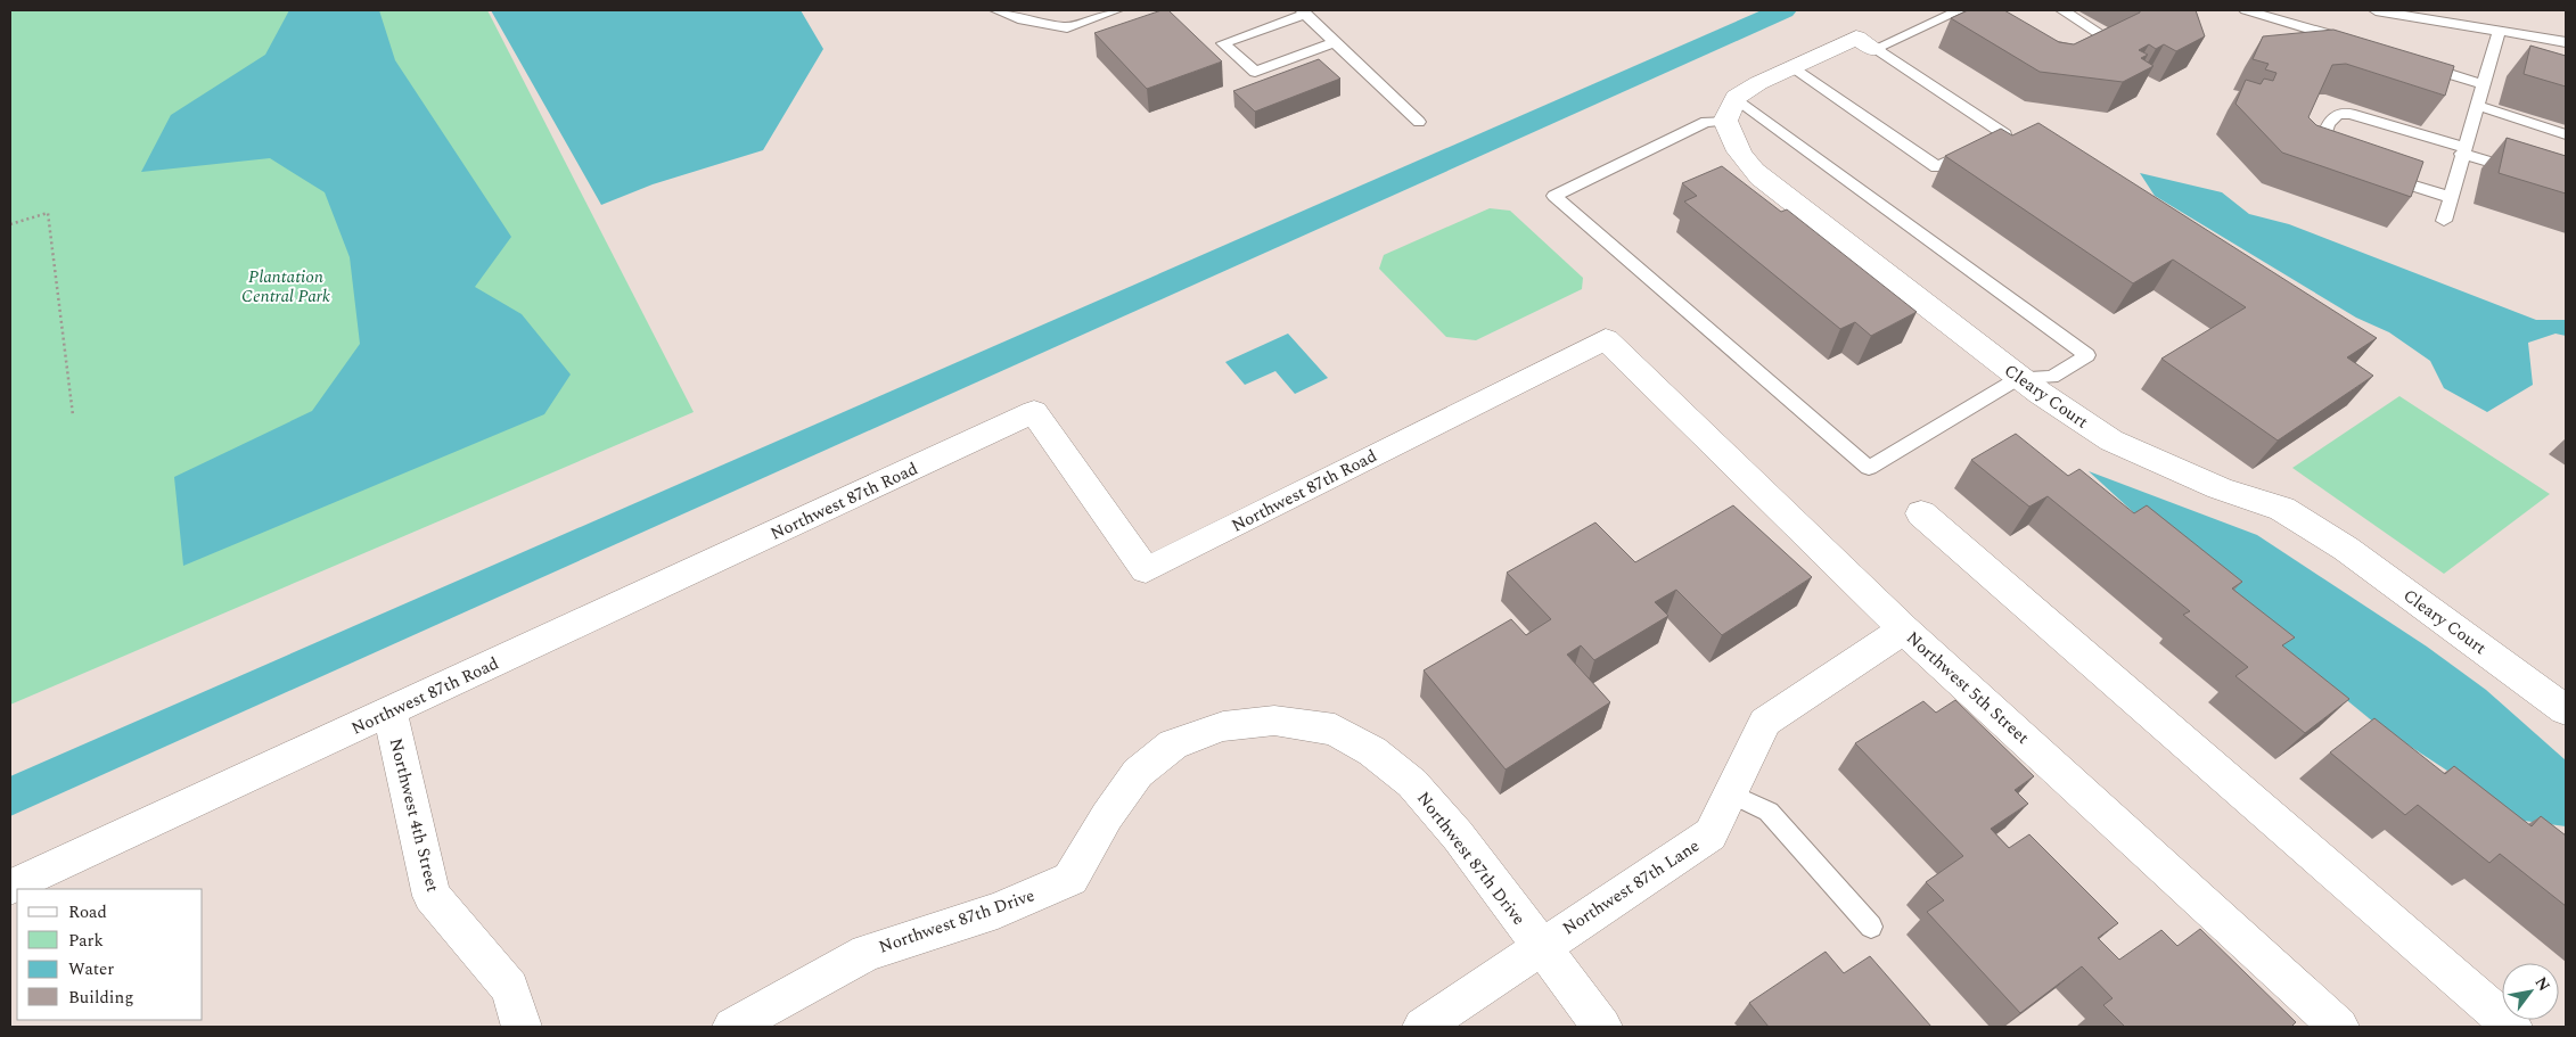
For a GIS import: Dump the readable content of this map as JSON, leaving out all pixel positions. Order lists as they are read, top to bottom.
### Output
{
  "streets": {
    "street": [
      "Cleary Court",
      "Northwest 87th Road",
      "Northwest 5th Street",
      "Northwest 4th Street",
      "Northwest 87th Drive",
      "Northwest 87th Lane"
    ]
  },
  "crossings": [
    ["Northwest 87th Road", "Northwest 5th Street"],
    ["Northwest 87th Road", "Northwest 4th Street"],
    ["Northwest 5th Street", "Northwest 87th Lane"],
    ["Northwest 87th Drive", "Northwest 87th Lane"]
  ],
  "parks": ["Plantation Central Park"],
  "legend": [
    "Road",
    "Park",
    "Water",
    "Building"
  ],
  "north": "top right"
}
